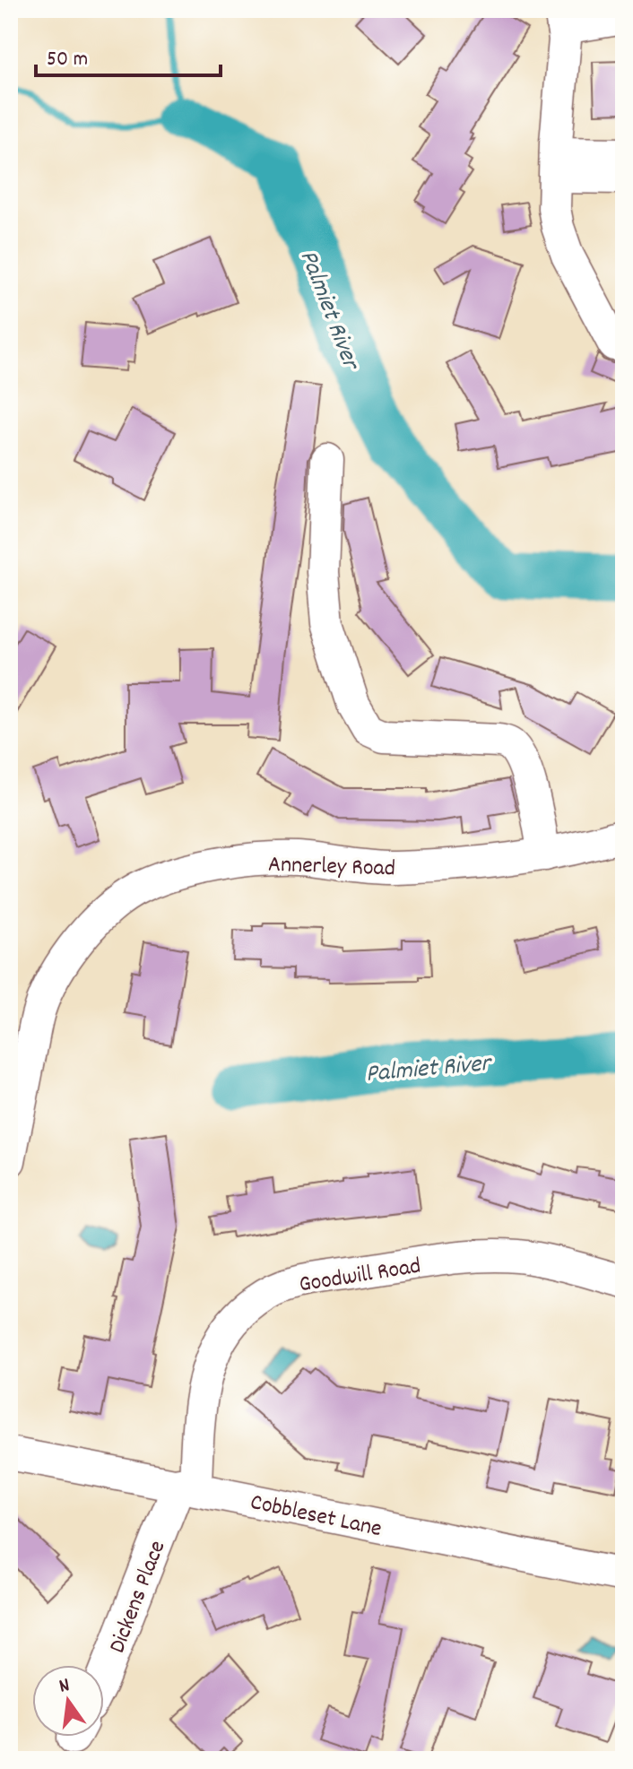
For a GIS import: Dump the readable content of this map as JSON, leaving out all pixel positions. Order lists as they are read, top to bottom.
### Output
{
  "streets": {
    "street": [
      "Annerley Road",
      "Goodwill Road",
      "Cobbleset Lane",
      "Dickens Place"
    ]
  },
  "crossings": [
    ["Goodwill Road", "Cobbleset Lane"],
    ["Goodwill Road", "Dickens Place"],
    ["Cobbleset Lane", "Dickens Place"]
  ],
  "water": ["Palmiet River"],
  "scale_bar": "50 m",
  "north": "top"
}
